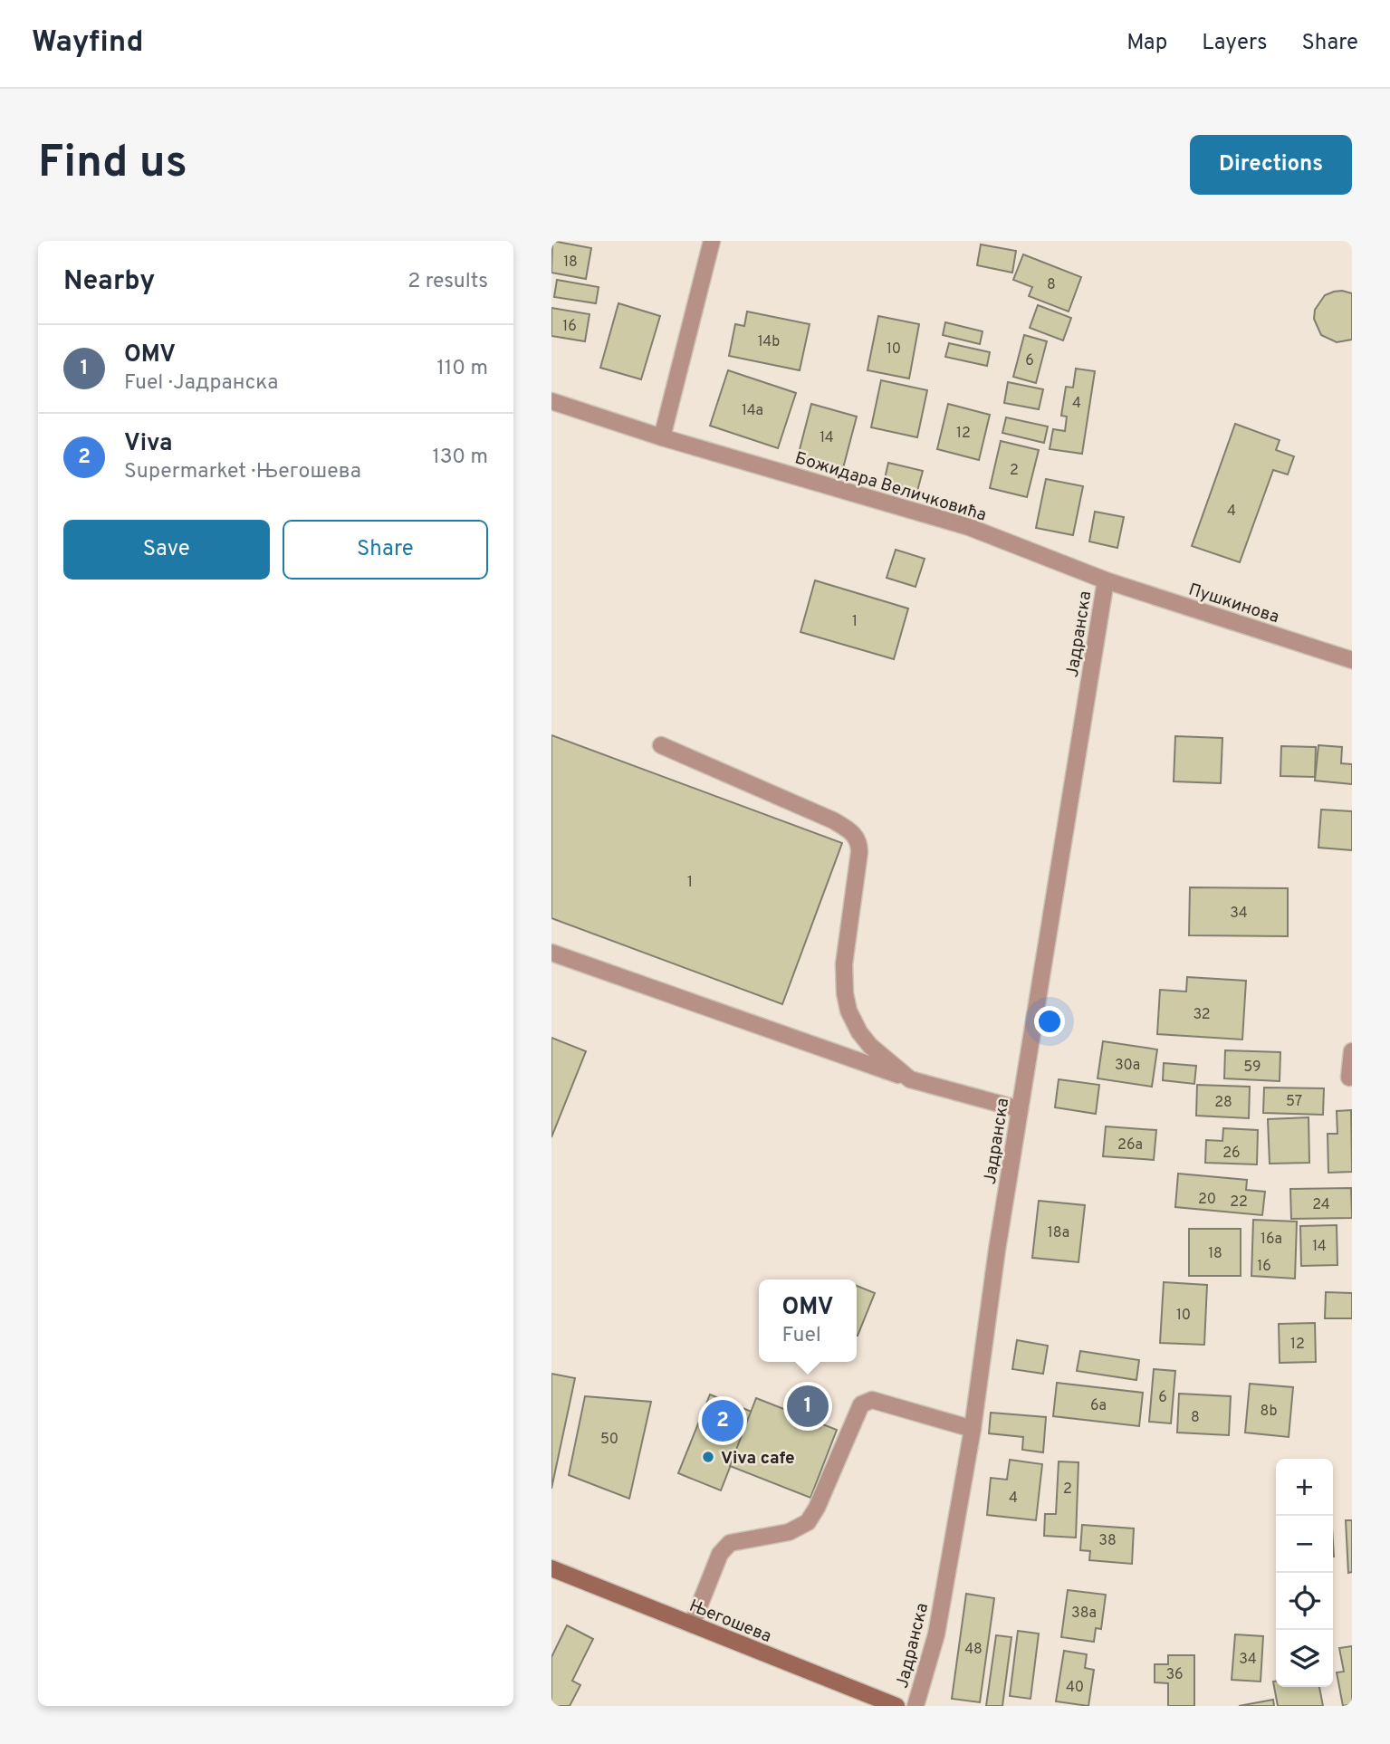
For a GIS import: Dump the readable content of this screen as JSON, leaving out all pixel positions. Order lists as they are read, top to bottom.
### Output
{
  "streets": {
    "street": [
      "Божидара Величковића",
      "Пушкинова",
      "Јадранска",
      "Његошева"
    ]
  },
  "crossings": [
    ["Божидара Величковића", "Пушкинова"],
    ["Божидара Величковића", "Јадранска"],
    ["Пушкинова", "Јадранска"]
  ],
  "places": ["Viva cafe"],
  "house_numbers": [
    "18",
    "8",
    "16",
    "14b",
    "10",
    "6",
    "4",
    "14a",
    "12",
    "14",
    "2",
    "4",
    "1",
    "1",
    "34",
    "32",
    "30a",
    "59",
    "57",
    "28",
    "26a",
    "26",
    "20",
    "22",
    "24",
    "18a",
    "16a",
    "14",
    "18",
    "16",
    "10",
    "12",
    "6",
    "6a",
    "8b",
    "8",
    "50",
    "2",
    "4",
    "38",
    "38a",
    "48",
    "34",
    "36",
    "40"
  ],
  "page": {
    "header": "Wayfind",
    "nav": ["Map", "Layers", "Share"],
    "buttons": [
      "Directions",
      ["Save", "Share"]
    ],
    "title": "Find us",
    "heading": ["Nearby", "2 results"],
    "list": [
      {
        "mark": "1",
        "name": "OMV",
        "note": "Fuel · Јадранска",
        "value": "110 m"
      },
      {
        "mark": "2",
        "name": "Viva",
        "note": "Supermarket · Његошева",
        "value": "130 m"
      }
    ],
    "popup": ["OMV", "Fuel"],
    "pins": ["1", "2"],
    "map_buttons": ["+", "−"]
  }
}
